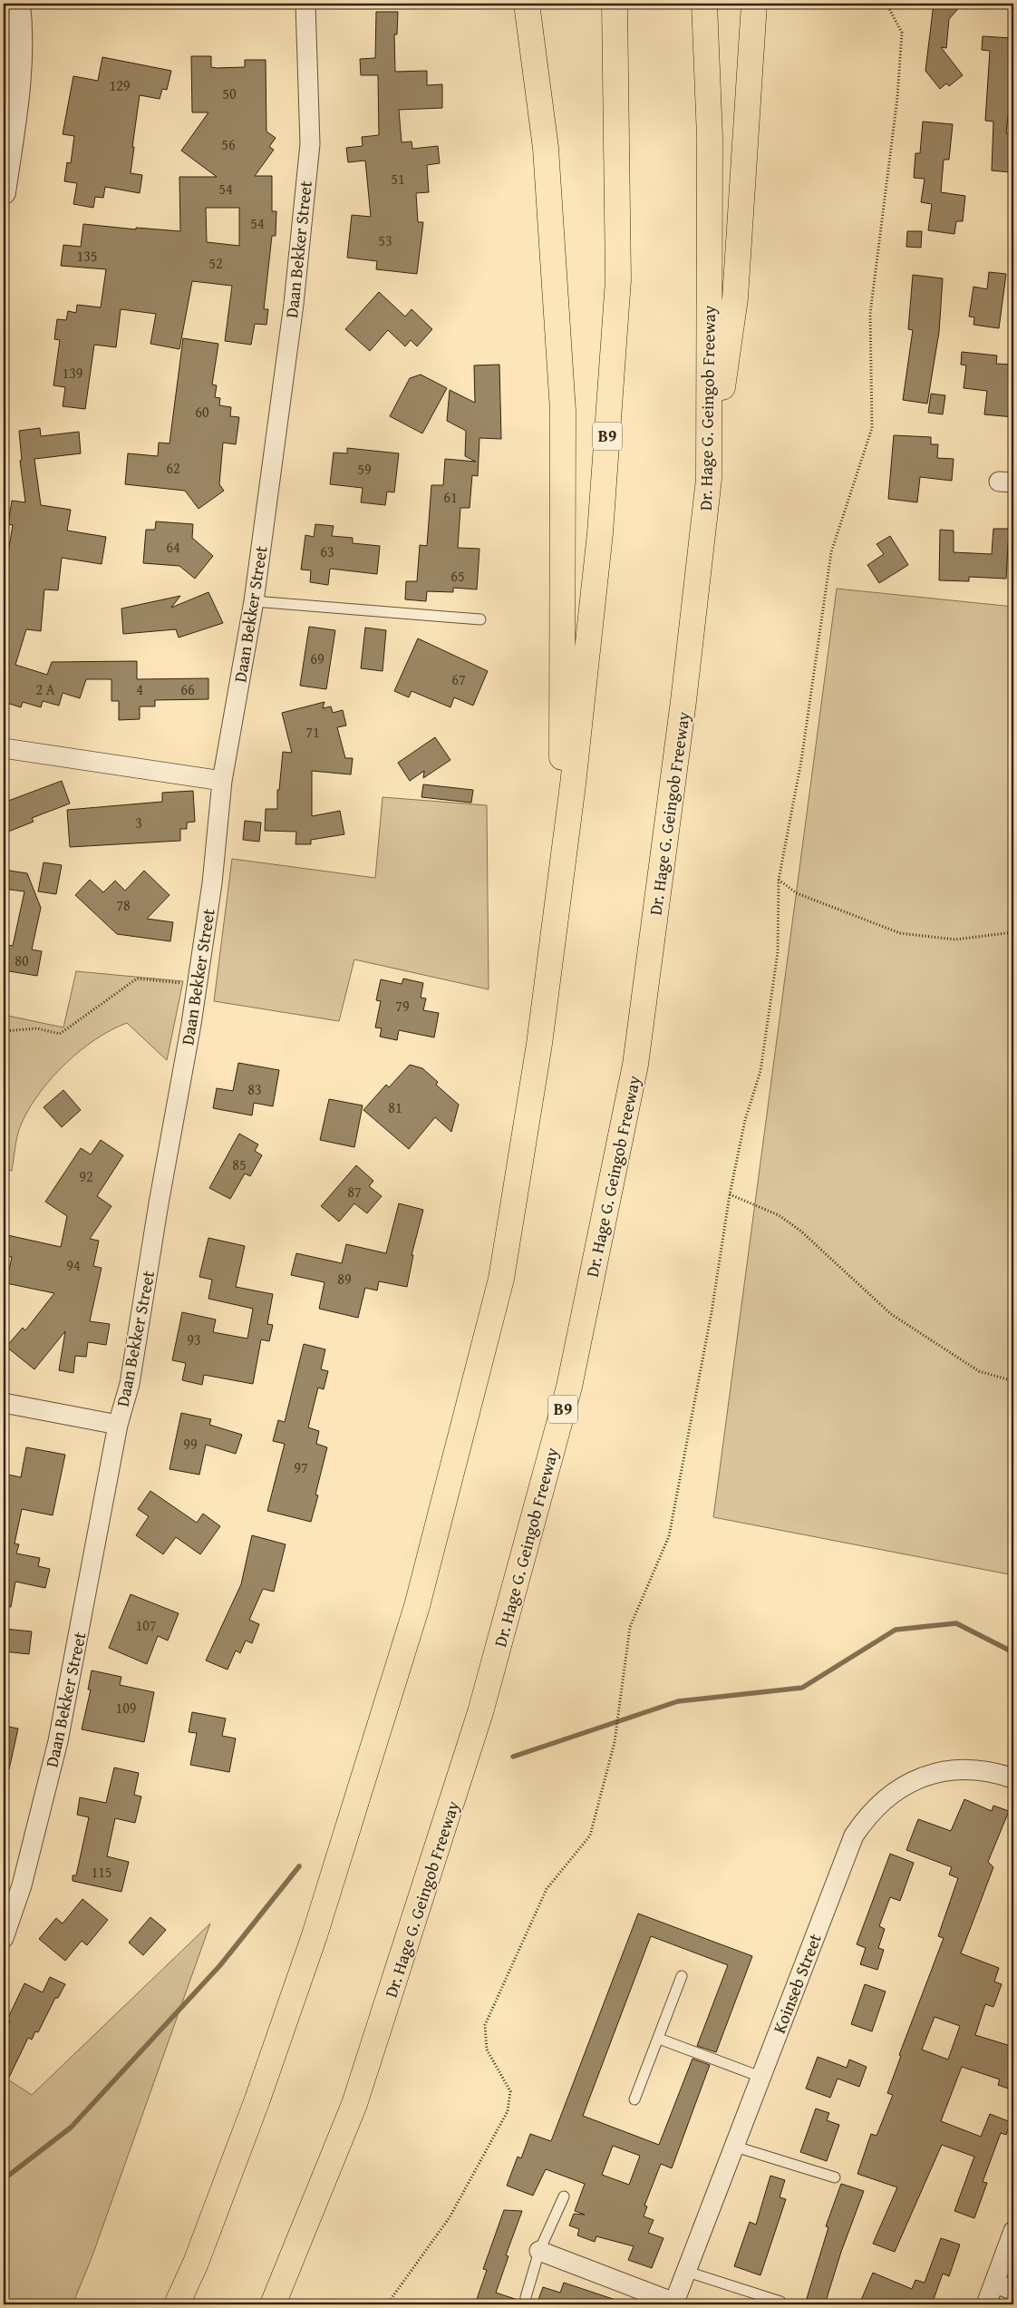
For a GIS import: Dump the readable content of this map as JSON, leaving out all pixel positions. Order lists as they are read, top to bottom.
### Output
{
  "streets": {
    "highway": ["Dr. Hage G. Geingob Freeway", "B9"],
    "street": ["Daan Bekker Street", "Koinseb Street"]
  },
  "house_numbers": [
    "129",
    "50",
    "56",
    "51",
    "54",
    "54",
    "53",
    "135",
    "52",
    "139",
    "60",
    "62",
    "59",
    "61",
    "64",
    "63",
    "65",
    "69",
    "67",
    "2 A",
    "4",
    "66",
    "71",
    "3",
    "78",
    "80",
    "79",
    "83",
    "81",
    "85",
    "92",
    "87",
    "94",
    "89",
    "93",
    "99",
    "97",
    "107",
    "109",
    "115"
  ]
}
